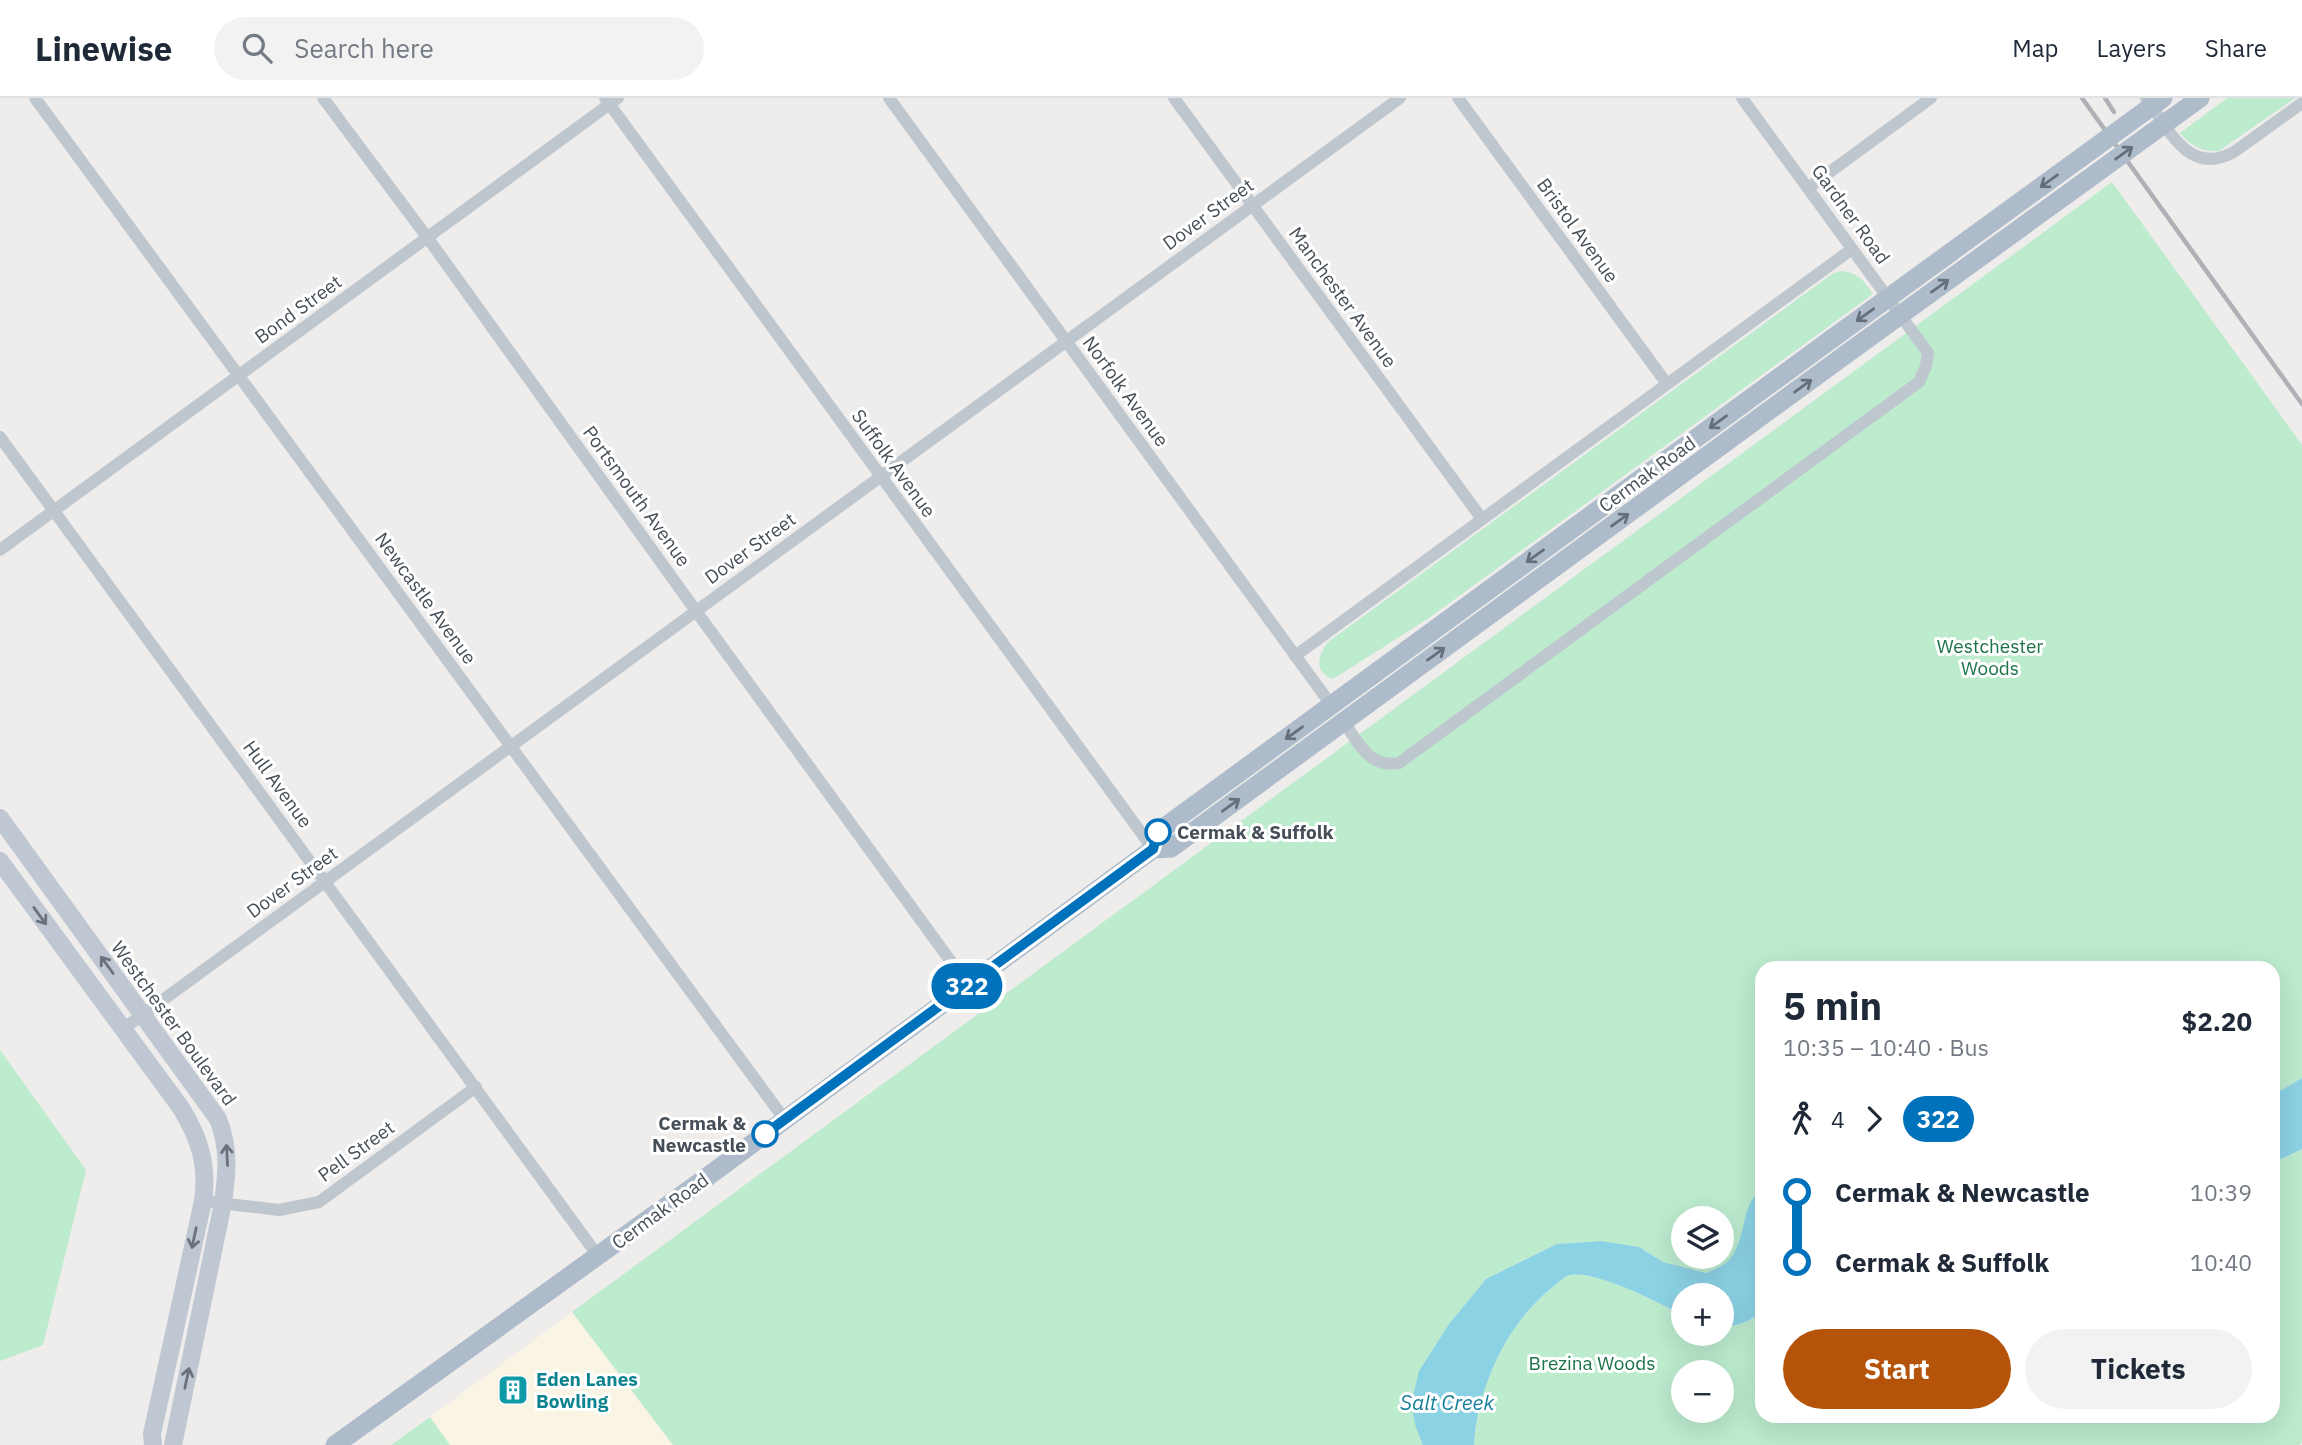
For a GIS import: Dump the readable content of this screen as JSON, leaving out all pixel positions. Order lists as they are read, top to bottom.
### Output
{
  "streets": {
    "main road": ["Cermak Road"],
    "street": [
      "Dover Street",
      "Gardner Road",
      "Bristol Avenue",
      "Manchester Avenue",
      "Bond Street",
      "Norfolk Avenue",
      "Suffolk Avenue",
      "Portsmouth Avenue",
      "Newcastle Avenue",
      "Hull Avenue",
      "Westchester Boulevard",
      "Pell Street"
    ]
  },
  "crossings": [
    ["Dover Street", "Manchester Avenue"],
    ["Dover Street", "Norfolk Avenue"],
    ["Dover Street", "Suffolk Avenue"],
    ["Dover Street", "Portsmouth Avenue"],
    ["Dover Street", "Newcastle Avenue"],
    ["Dover Street", "Hull Avenue"],
    ["Dover Street", "Westchester Boulevard"],
    ["Gardner Road", "Cermak Road"],
    ["Bond Street", "Suffolk Avenue"],
    ["Bond Street", "Portsmouth Avenue"],
    ["Bond Street", "Newcastle Avenue"],
    ["Bond Street", "Hull Avenue"],
    ["Norfolk Avenue", "Cermak Road"],
    ["Suffolk Avenue", "Cermak Road"],
    ["Cermak Road", "Portsmouth Avenue"],
    ["Cermak Road", "Newcastle Avenue"],
    ["Cermak Road", "Hull Avenue"],
    ["Hull Avenue", "Pell Street"],
    ["Westchester Boulevard", "Pell Street"]
  ],
  "water": ["Salt Creek"],
  "parks": ["Westchester Woods", "Brezina Woods"],
  "places": {
    "other": ["Cermak & Suffolk", "Cermak & Newcastle"],
    "building": ["Eden Lanes Bowling"]
  },
  "lines": ["bus line 322"],
  "page": {
    "header": "Linewise",
    "search": "Search here",
    "nav": ["Map", "Layers", "Share"],
    "on_map": "322",
    "heading": ["5 min", "10:35 – 10:40 · Bus", "$2.20"],
    "legs": ["4", "322"],
    "list": [
      {
        "name": "Cermak & Newcastle",
        "value": "10:39"
      },
      {
        "name": "Cermak & Suffolk",
        "value": "10:40"
      }
    ],
    "map_buttons": ["+", "−"],
    "buttons": ["Start", "Tickets"]
  }
}
